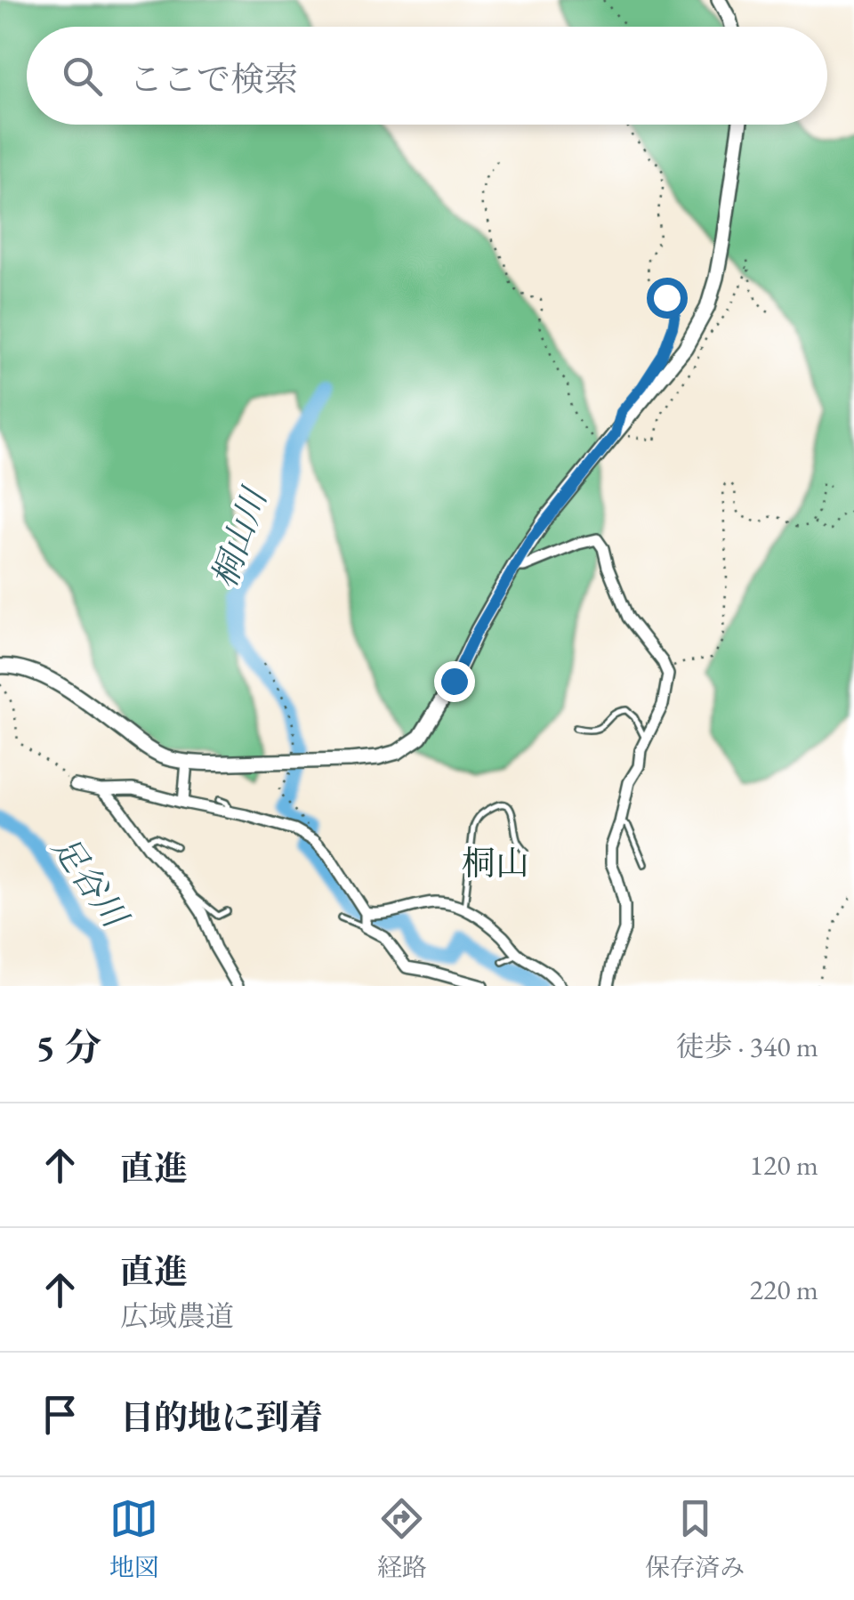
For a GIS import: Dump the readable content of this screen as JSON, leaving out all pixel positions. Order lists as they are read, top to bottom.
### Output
{
  "districts": ["桐山"],
  "water": ["桐山川", "足谷川"],
  "page": {
    "search": "ここで検索",
    "heading": ["5 分", "徒歩 · 340 m"],
    "list": [
      ["直進", "120 m"],
      ["直進", "広域農道", "220 m"],
      "目的地に到着"
    ],
    "nav": ["地図", "経路", "保存済み"]
  }
}
